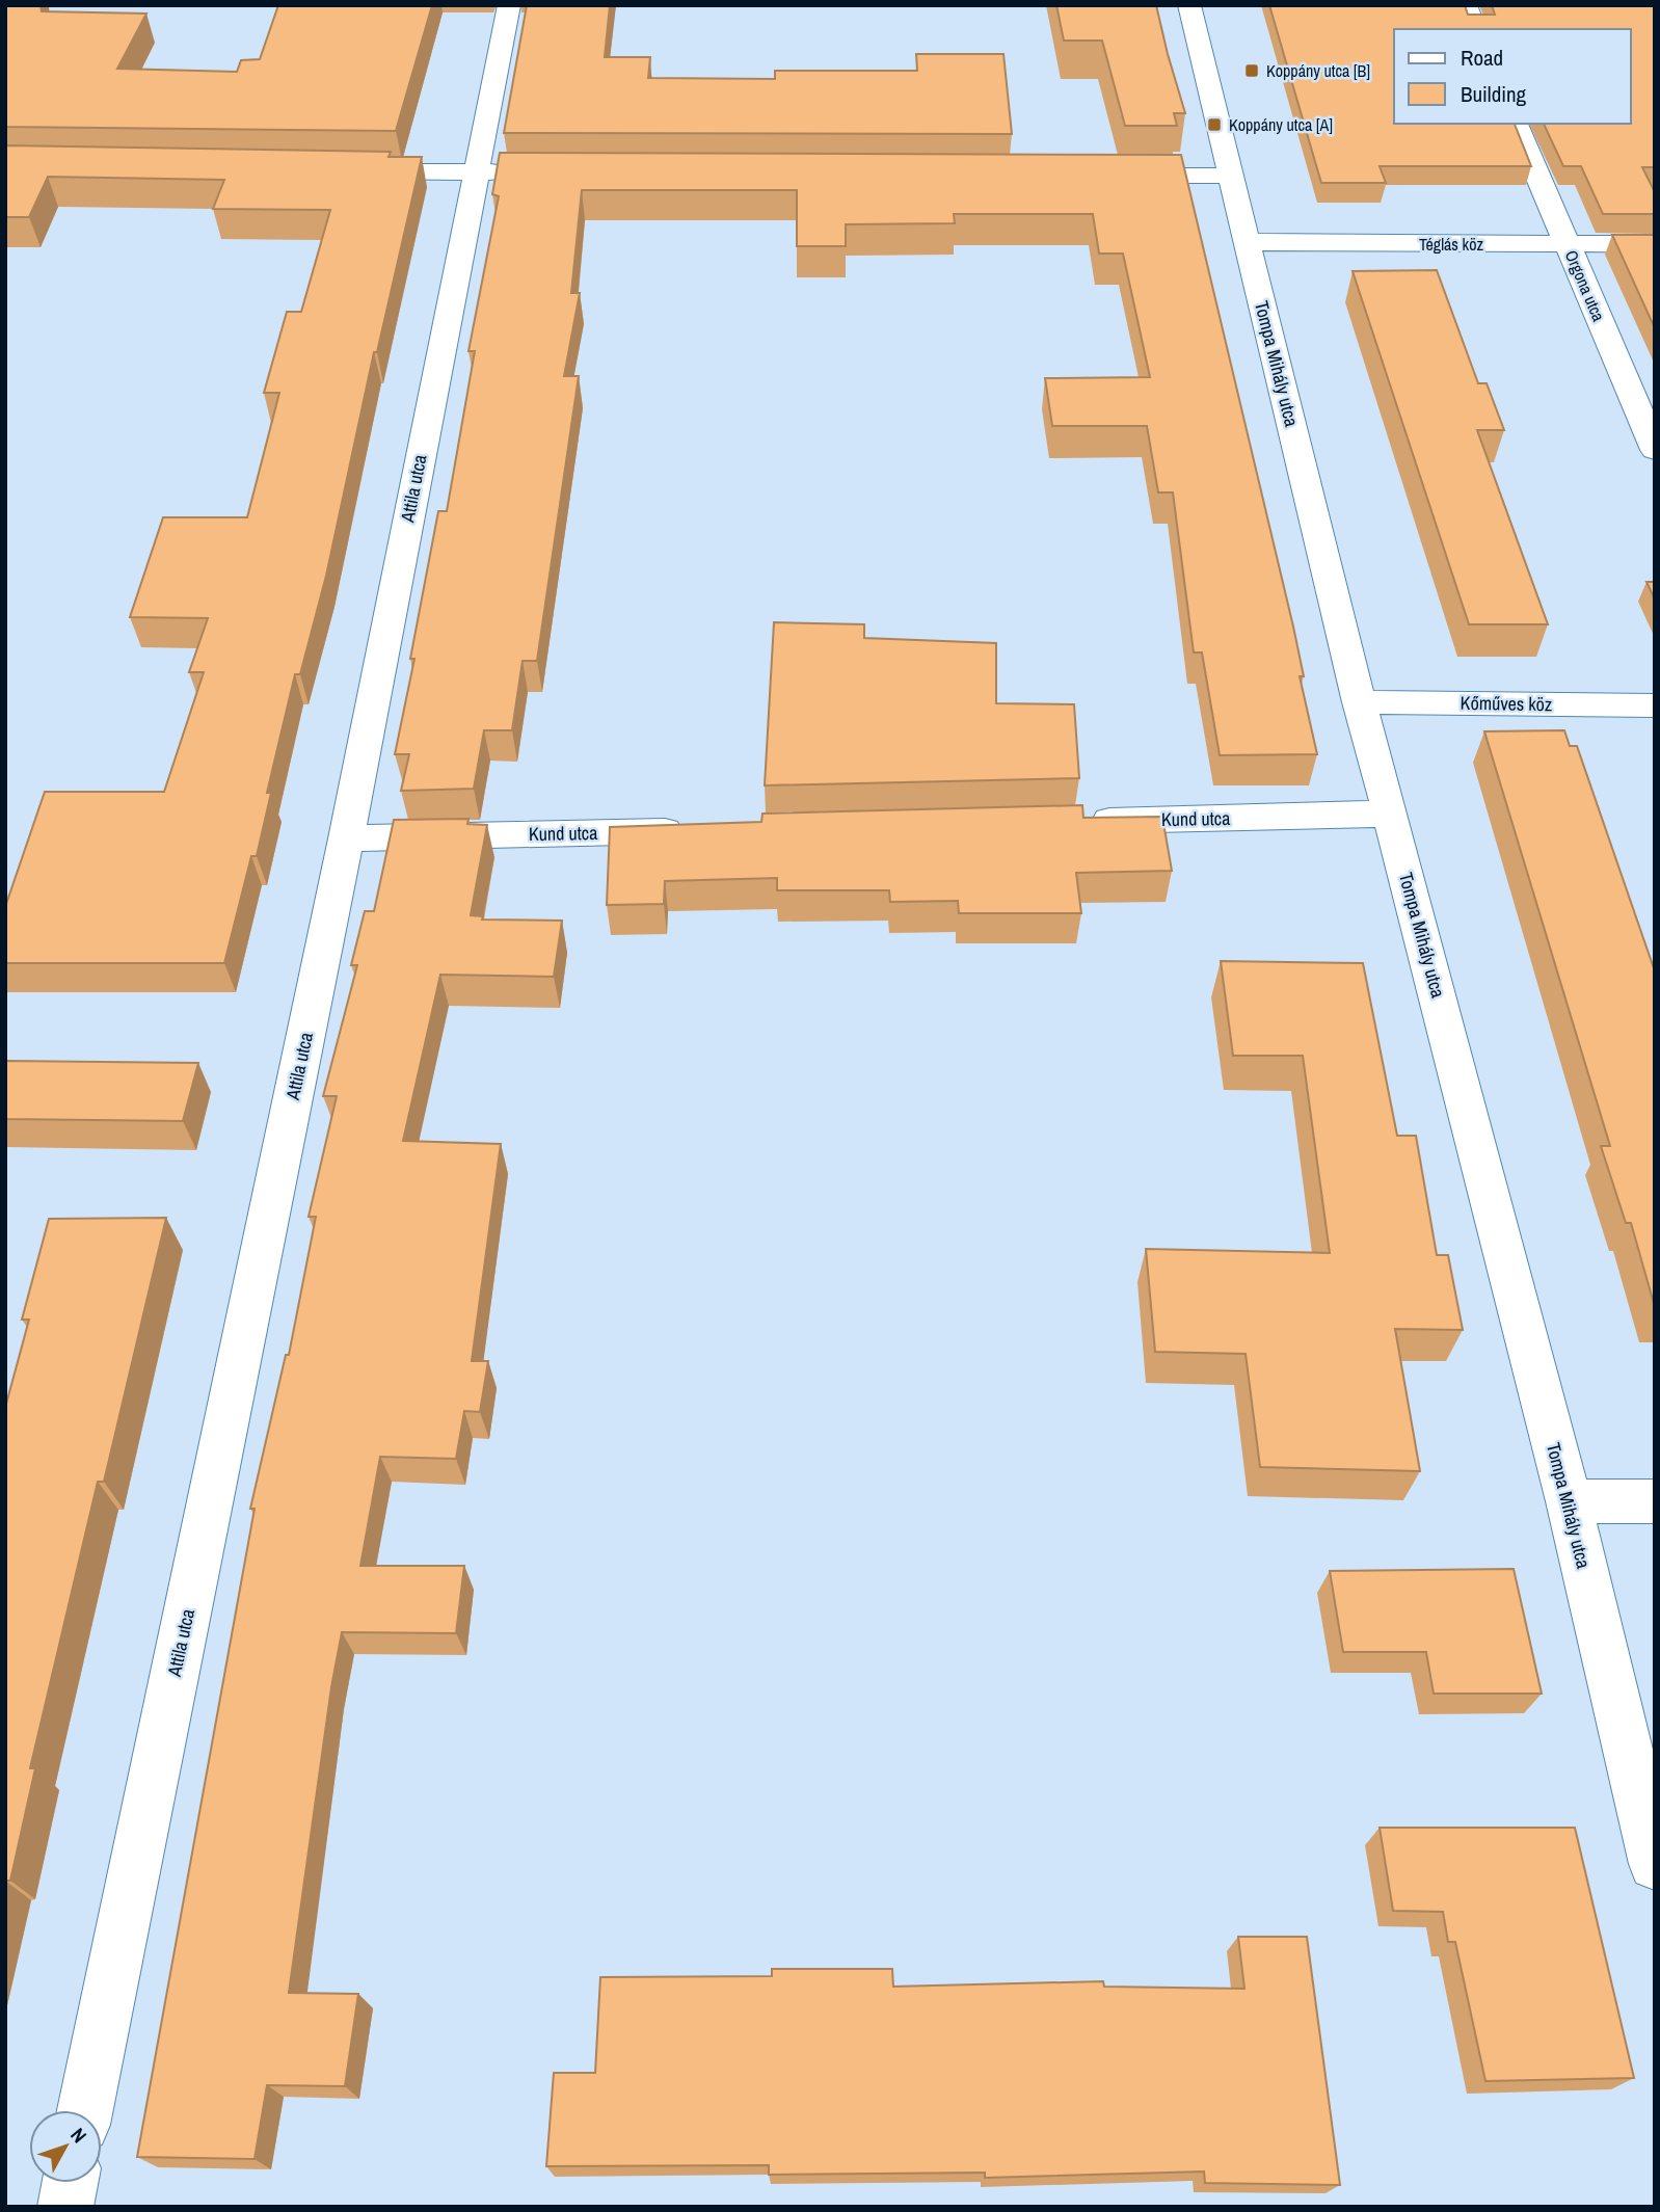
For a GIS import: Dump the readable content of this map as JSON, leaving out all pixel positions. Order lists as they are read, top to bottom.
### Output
{
  "streets": {
    "street": [
      "Téglás köz",
      "Orgona utca",
      "Tompa Mihály utca",
      "Attila utca",
      "Kőműves köz",
      "Kund utca"
    ]
  },
  "crossings": [
    ["Téglás köz", "Orgona utca"],
    ["Téglás köz", "Tompa Mihály utca"],
    ["Tompa Mihály utca", "Kőműves köz"],
    ["Tompa Mihály utca", "Kund utca"],
    ["Attila utca", "Kund utca"]
  ],
  "places": {
    "transit": ["Koppány utca [B]", "Koppány utca [A]"]
  },
  "legend": ["Road", "Building"],
  "north": "top right"
}
